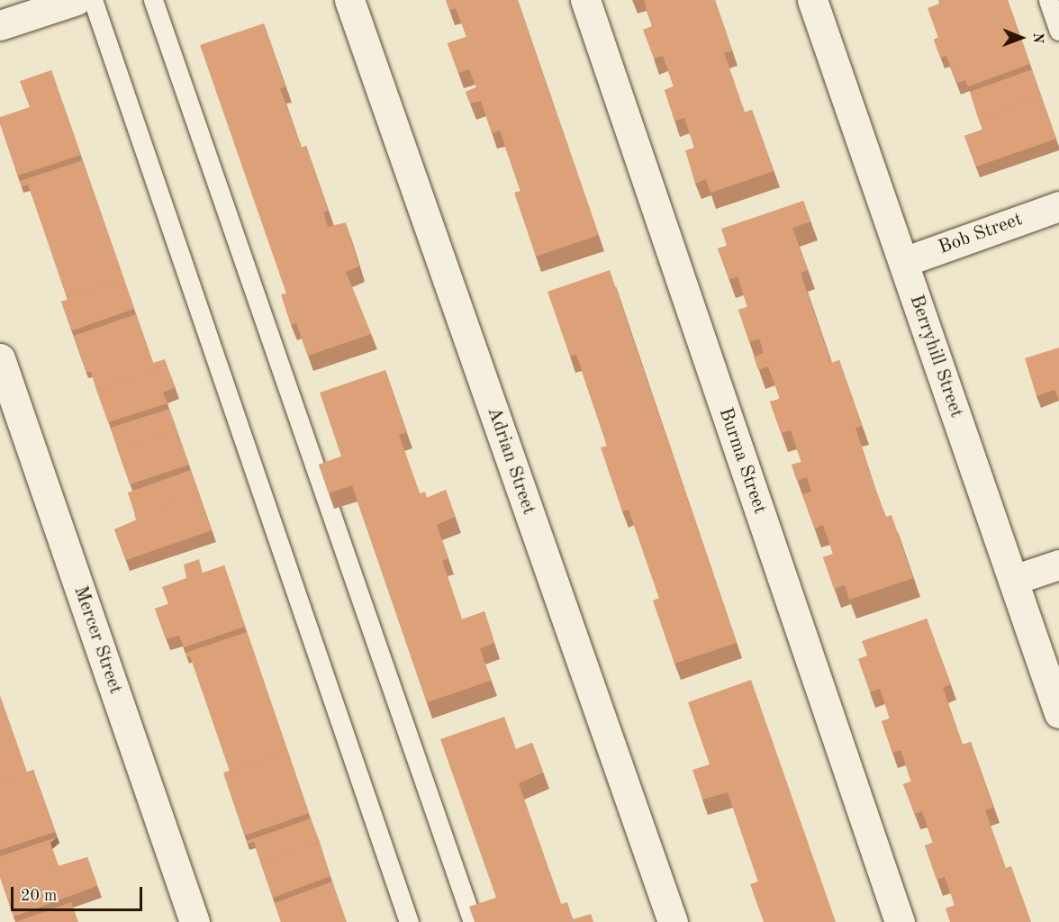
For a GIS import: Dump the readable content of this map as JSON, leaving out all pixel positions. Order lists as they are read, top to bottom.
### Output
{
  "streets": {
    "street": [
      "Bob Street",
      "Berryhill Street",
      "Adrian Street",
      "Burma Street",
      "Mercer Street"
    ]
  },
  "crossings": [
    ["Bob Street", "Berryhill Street"]
  ],
  "scale_bar": "20 m",
  "north": "right"
}
